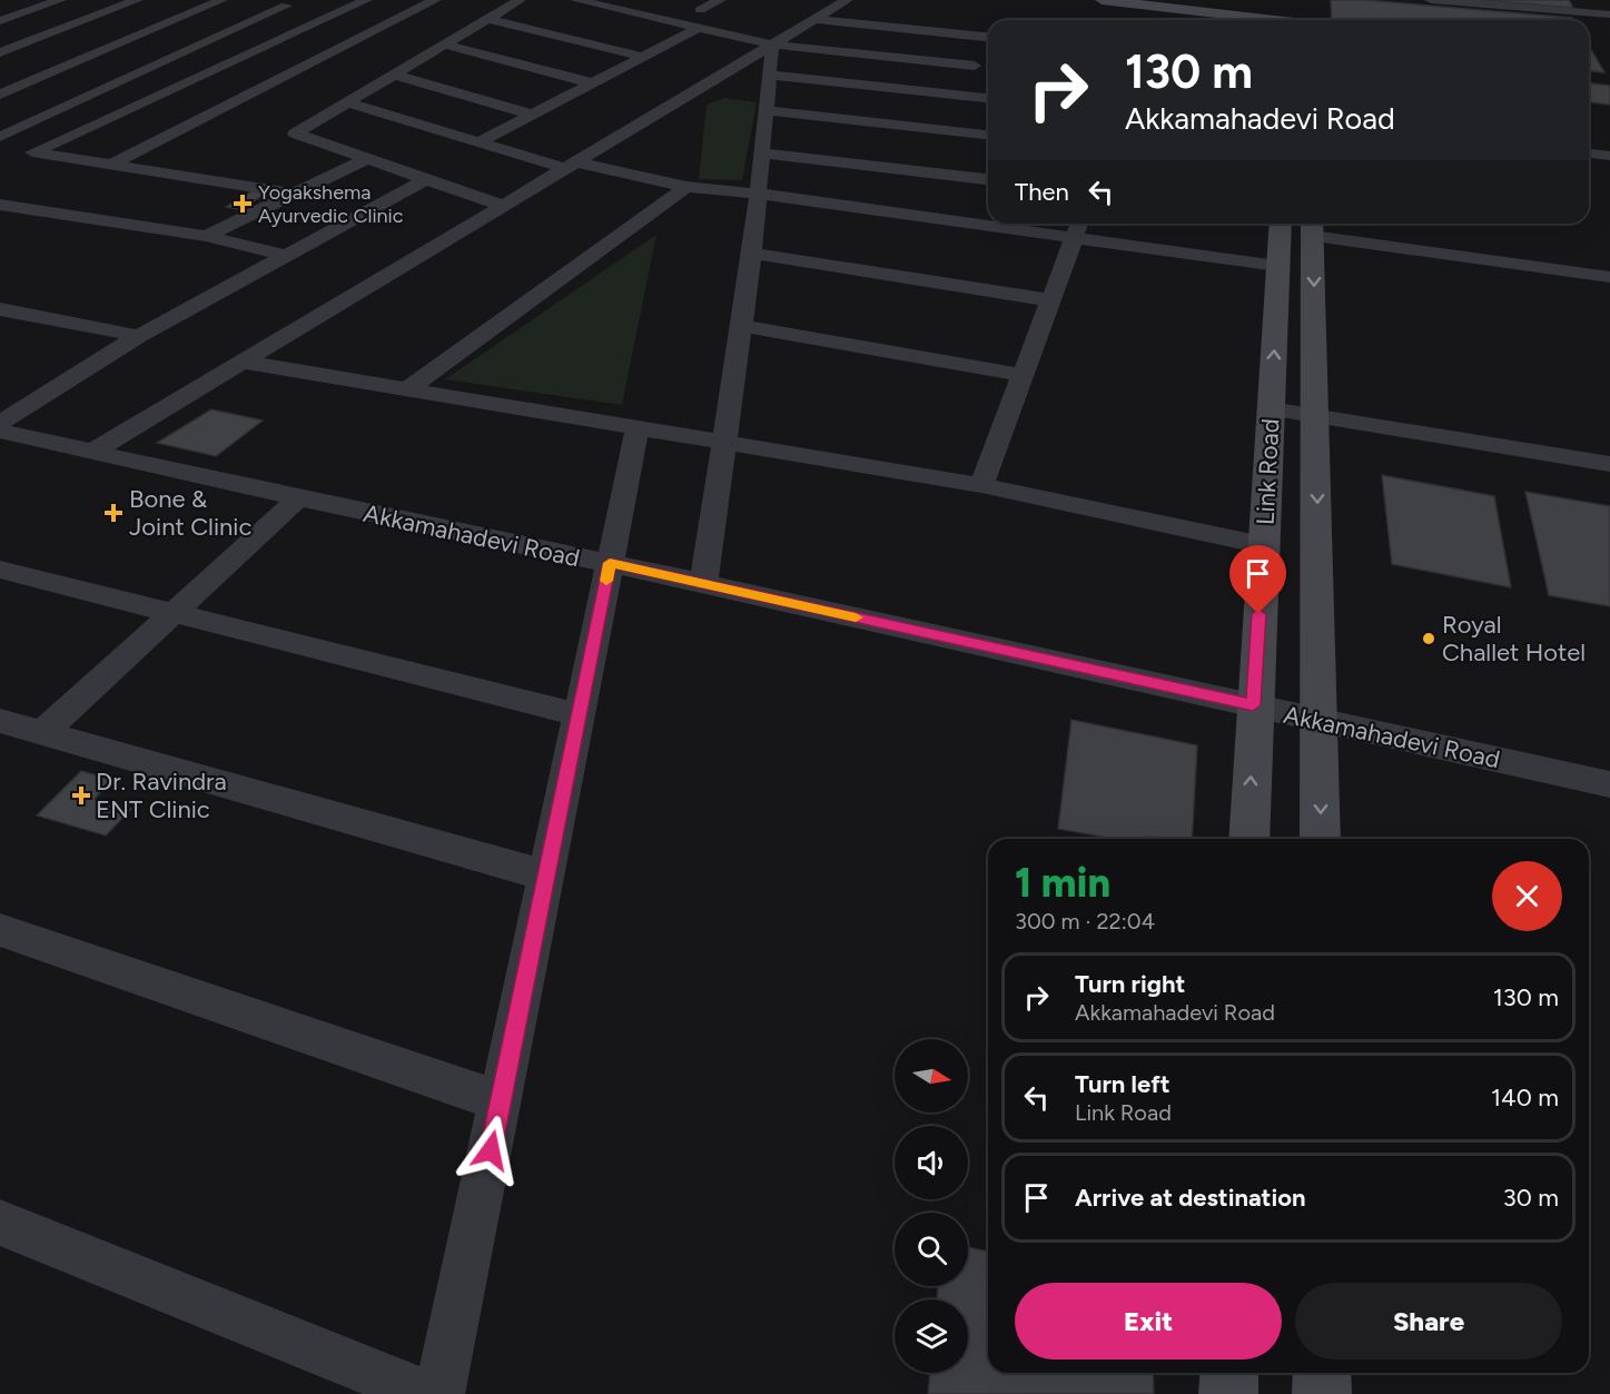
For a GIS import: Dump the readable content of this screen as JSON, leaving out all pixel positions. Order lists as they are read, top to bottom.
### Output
{
  "streets": {
    "main road": ["Link Road"],
    "street": ["Akkamahadevi Road"]
  },
  "crossings": [
    ["Link Road", "Akkamahadevi Road"]
  ],
  "places": {
    "health": ["Yogakshema Ayurvedic Clinic", "Bone & Joint Clinic", "Dr. Ravindra ENT Clinic"],
    "other": ["Royal Challet Hotel"]
  },
  "north": "right",
  "page": {
    "turn": ["130 m", "Akkamahadevi Road"],
    "then": "Then",
    "heading": ["1 min", "300 m · 22:04"],
    "list": [
      {
        "name": "Turn right",
        "note": "Akkamahadevi Road",
        "value": "130 m"
      },
      {
        "name": "Turn left",
        "note": "Link Road",
        "value": "140 m"
      },
      {
        "name": "Arrive at destination",
        "value": "30 m"
      }
    ],
    "buttons": ["Exit", "Share"]
  }
}
